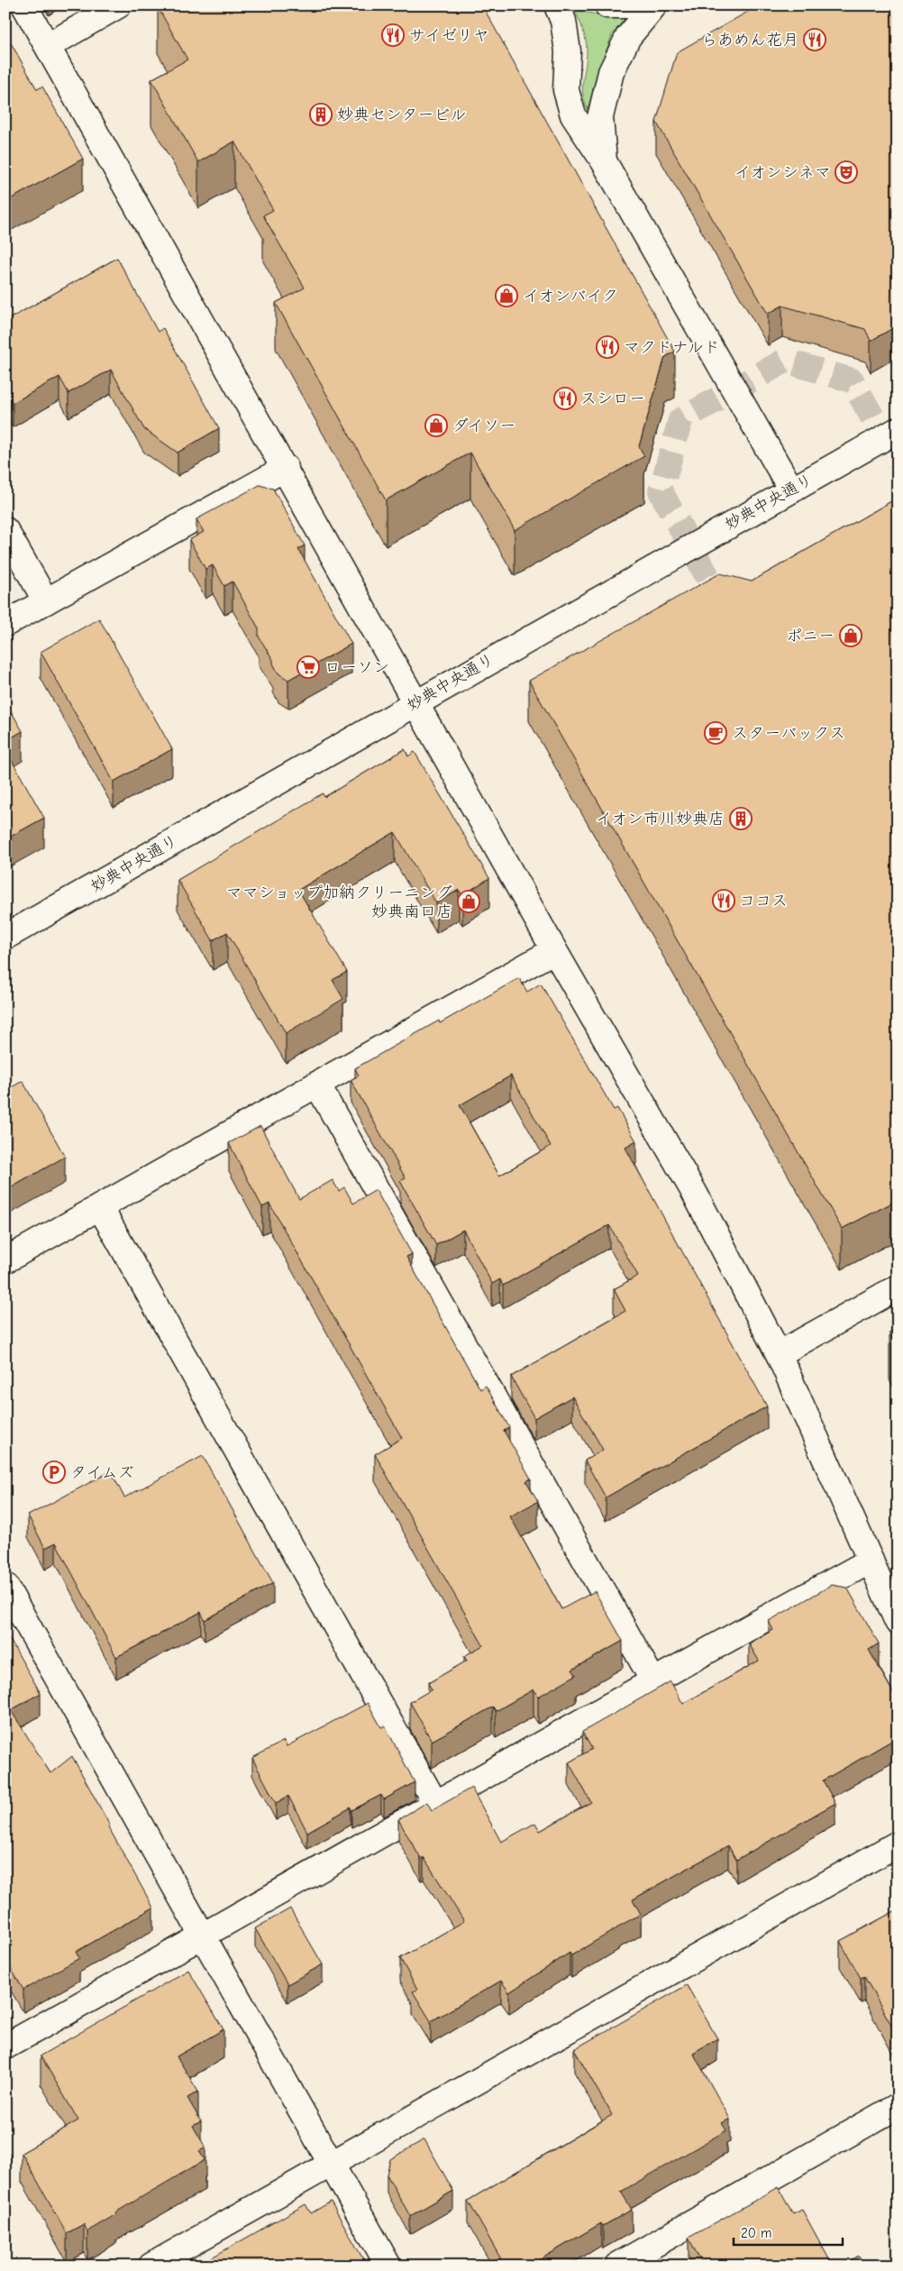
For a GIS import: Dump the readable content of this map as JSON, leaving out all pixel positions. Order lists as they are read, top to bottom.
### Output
{
  "streets": {
    "street": ["妙典中央通り"]
  },
  "places": {
    "restaurant": [
      "サイゼリヤ",
      "らあめん花月",
      "マクドナルド",
      "スシロー",
      "ココス"
    ],
    "building": ["妙典センタービル", "イオン市川妙典店"],
    "theatre": ["イオンシネマ"],
    "shop": [
      "イオンバイク",
      "ダイソー",
      "ポニー",
      "ママショップ加納クリーニング 妙典南口店"
    ],
    "supermarket": ["ローソン"],
    "cafe": ["スターバックス"],
    "parking": ["タイムズ"]
  },
  "scale_bar": "20 m"
}
